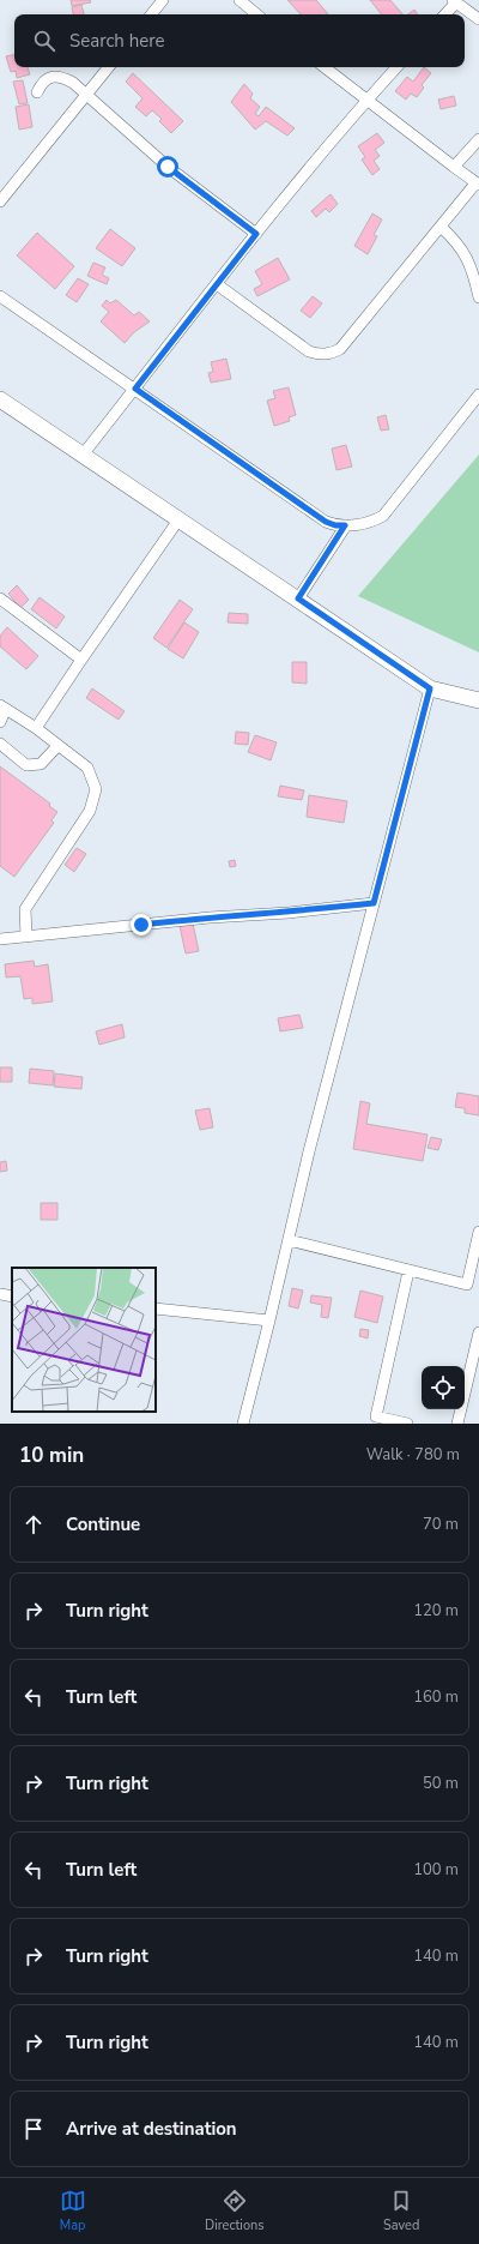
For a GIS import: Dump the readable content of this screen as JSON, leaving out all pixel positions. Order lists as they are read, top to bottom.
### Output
{
  "page": {
    "search": "Search here",
    "heading": ["10 min", "Walk · 780 m"],
    "list": [
      ["Continue", "70 m"],
      ["Turn right", "120 m"],
      ["Turn left", "160 m"],
      ["Turn right", "50 m"],
      ["Turn left", "100 m"],
      ["Turn right", "140 m"],
      ["Turn right", "140 m"],
      "Arrive at destination"
    ],
    "nav": ["Map", "Directions", "Saved"]
  }
}
